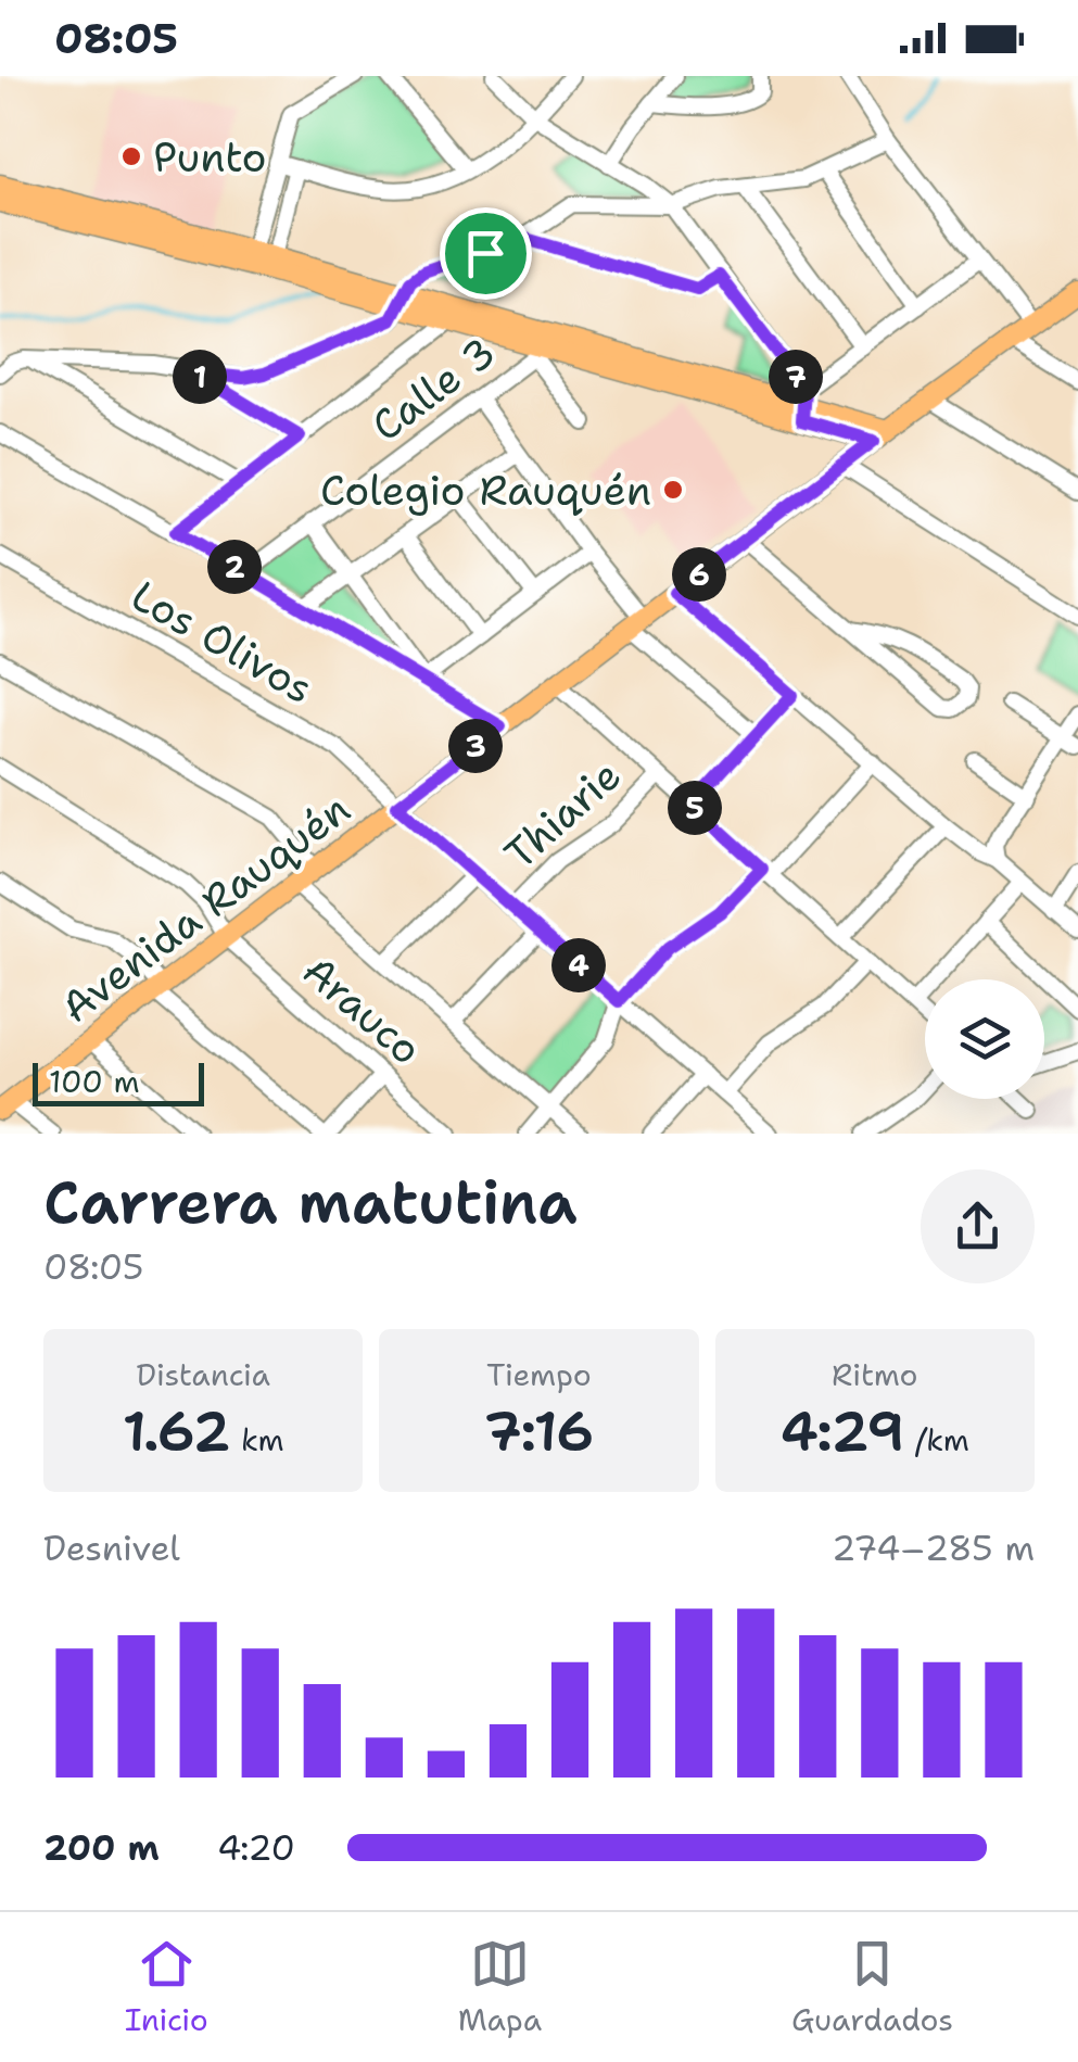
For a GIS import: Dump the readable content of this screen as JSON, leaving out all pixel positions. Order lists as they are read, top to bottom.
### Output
{
  "streets": {
    "main road": ["Avenida Rauquén"],
    "street": [
      "Calle 3",
      "Los Olivos",
      "Thiarie",
      "Arauco"
    ]
  },
  "crossings": [
    ["Los Olivos", "Thiarie"],
    ["Los Olivos", "Avenida Rauquén"],
    ["Avenida Rauquén", "Arauco"]
  ],
  "places": ["Punto", "Colegio Rauquén"],
  "scale_bar": "100 m",
  "page": {
    "status": "08:05",
    "pins": [
      "1",
      "7",
      "2",
      "6",
      "3",
      "5",
      "4"
    ],
    "scale": "100 m",
    "heading": ["Carrera matutina", "08:05"],
    "stats": [
      ["Distancia", "1.62 km"],
      ["Tiempo", "7:16"],
      ["Ritmo", "4:29 /km"]
    ],
    "chart": ["Desnivel", "274–285 m"],
    "list": [
      {
        "name": "200 m",
        "note": "4:20"
      }
    ],
    "tabs": ["Inicio", "Mapa", "Guardados"]
  }
}
